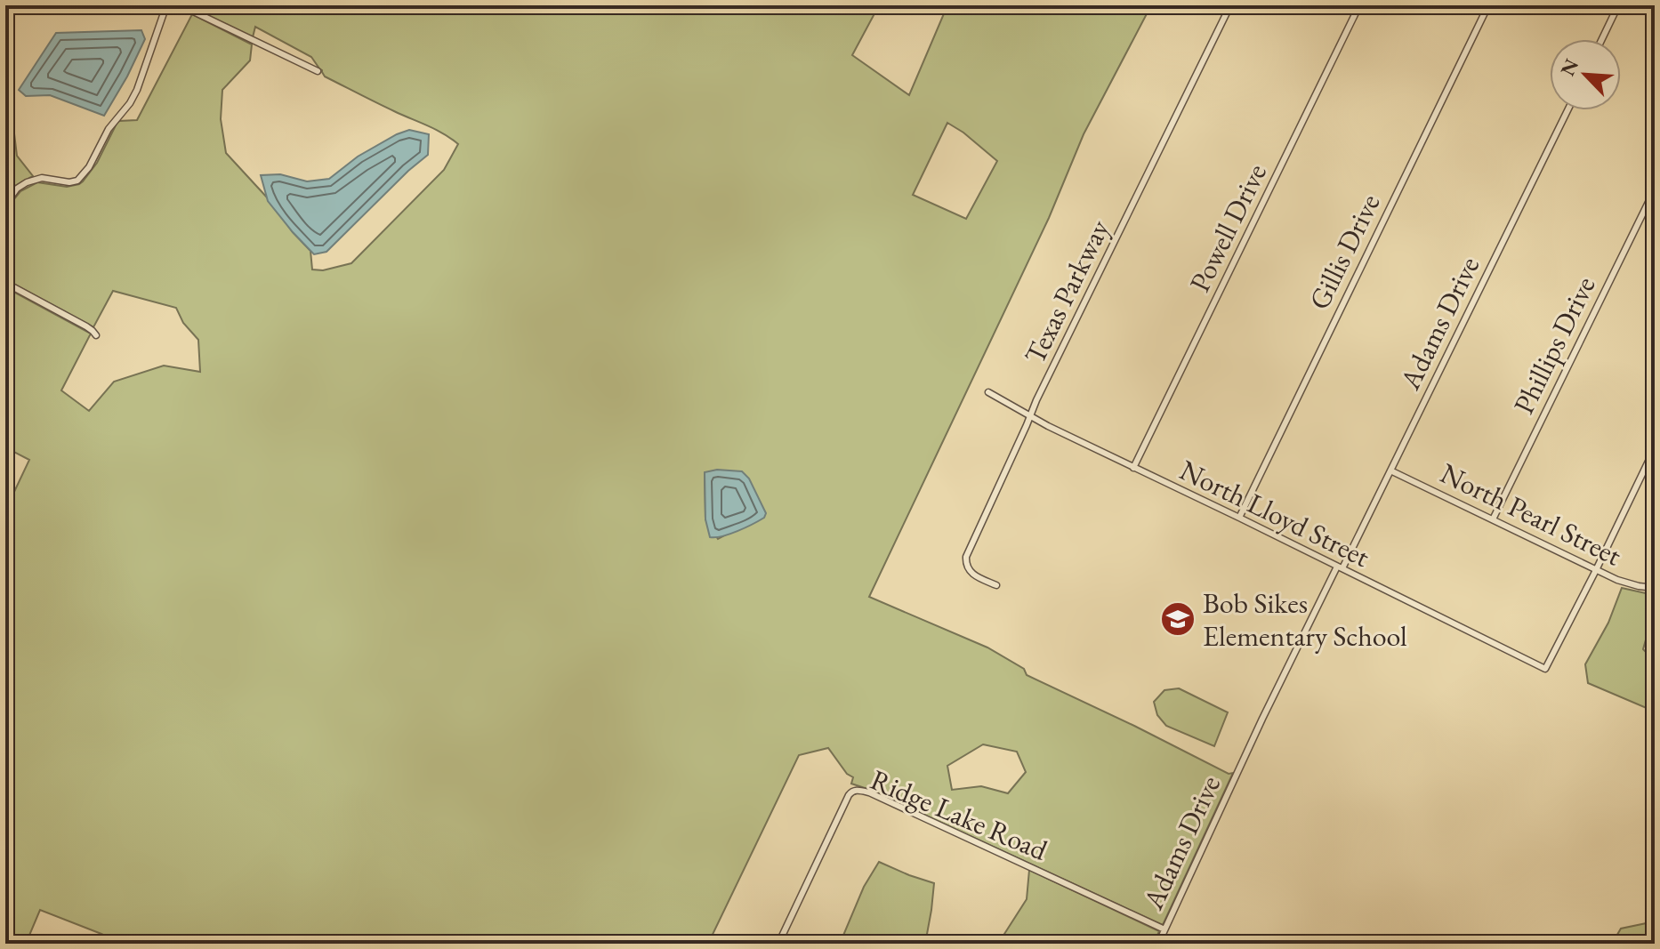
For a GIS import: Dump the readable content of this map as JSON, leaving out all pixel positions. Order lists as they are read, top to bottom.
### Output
{
  "streets": {
    "street": [
      "Powell Drive",
      "Gillis Drive",
      "Texas Parkway",
      "Adams Drive",
      "Phillips Drive",
      "North Lloyd Street",
      "North Pearl Street",
      "Ridge Lake Road"
    ]
  },
  "crossings": [
    ["Powell Drive", "North Lloyd Street"],
    ["Gillis Drive", "North Lloyd Street"],
    ["Texas Parkway", "North Lloyd Street"],
    ["Adams Drive", "North Lloyd Street"],
    ["Adams Drive", "North Pearl Street"],
    ["Adams Drive", "Ridge Lake Road"],
    ["Phillips Drive", "North Pearl Street"],
    ["North Lloyd Street", "North Pearl Street"]
  ],
  "places": {
    "school or university": ["Bob Sikes Elementary School"]
  },
  "north": "top left"
}
